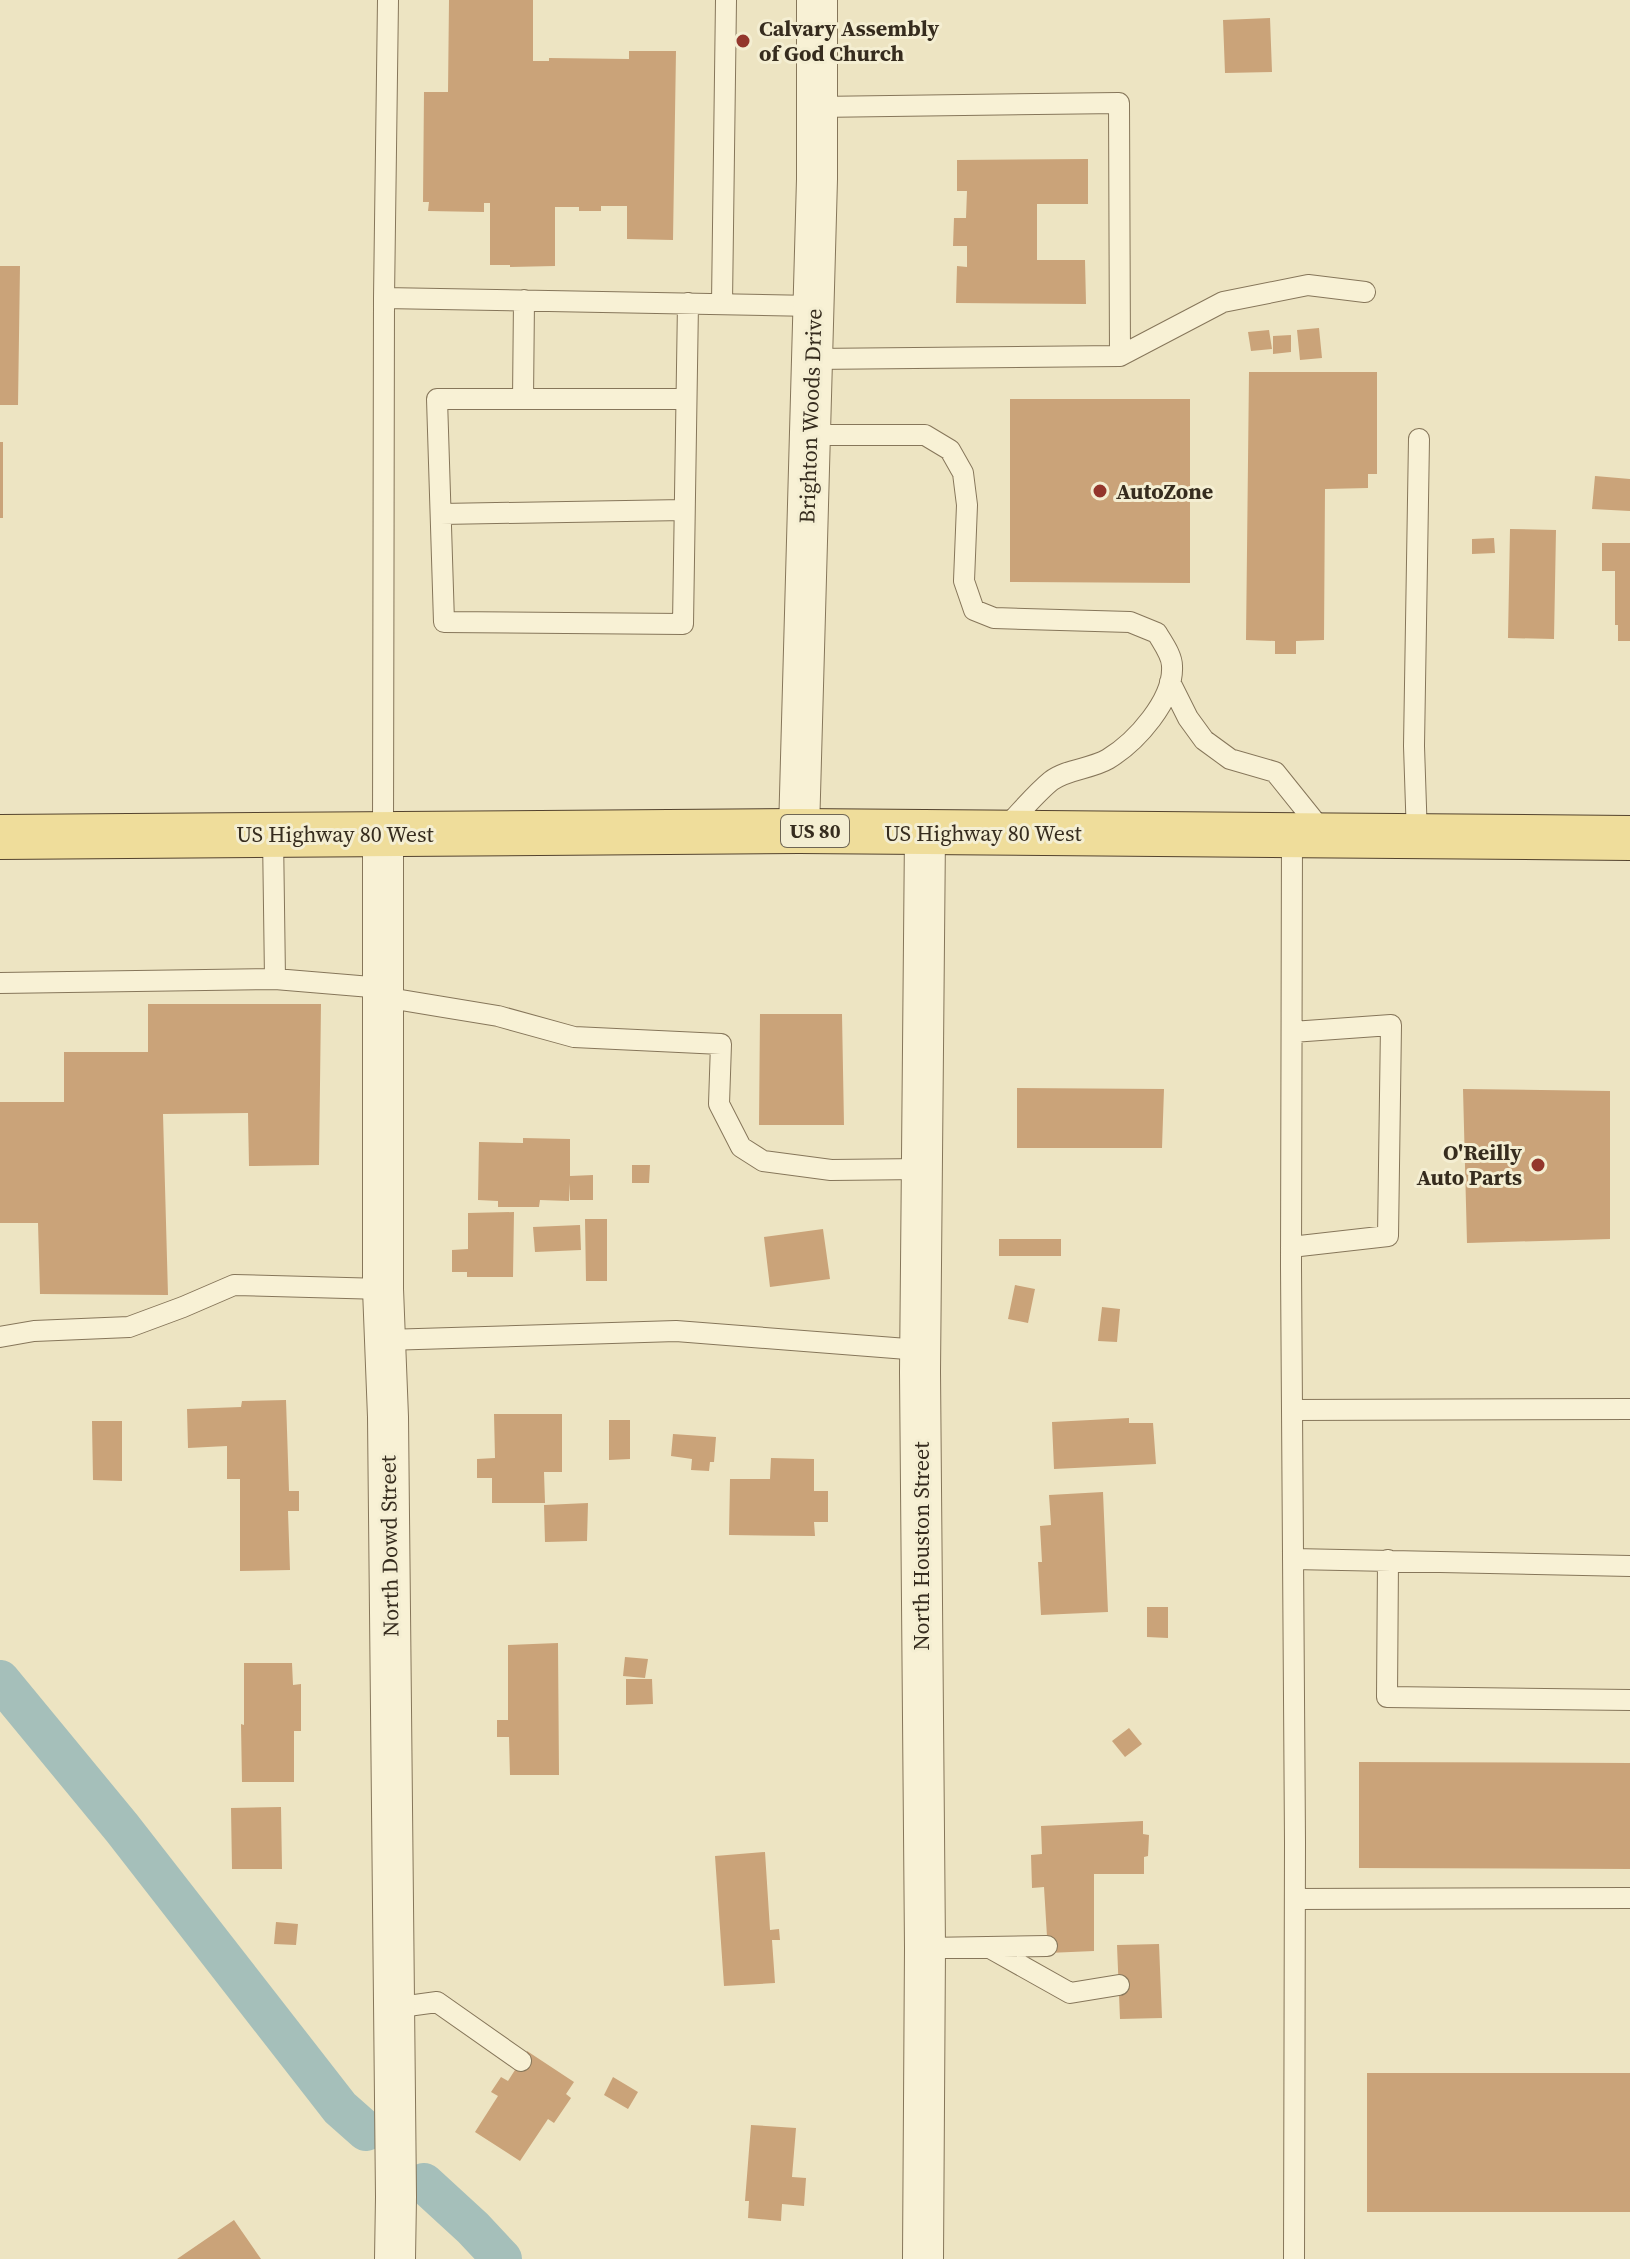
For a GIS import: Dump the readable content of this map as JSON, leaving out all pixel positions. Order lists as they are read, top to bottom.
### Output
{
  "streets": {
    "main road": ["US 80", "US Highway 80 West"],
    "street": ["Brighton Woods Drive", "North Dowd Street", "North Houston Street"]
  },
  "crossings": [
    ["Brighton Woods Drive", "US Highway 80 West"],
    ["US Highway 80 West", "North Dowd Street"],
    ["US Highway 80 West", "North Houston Street"]
  ],
  "places": ["Calvary Assembly of God Church", "AutoZone", "O'Reilly Auto Parts"]
}
